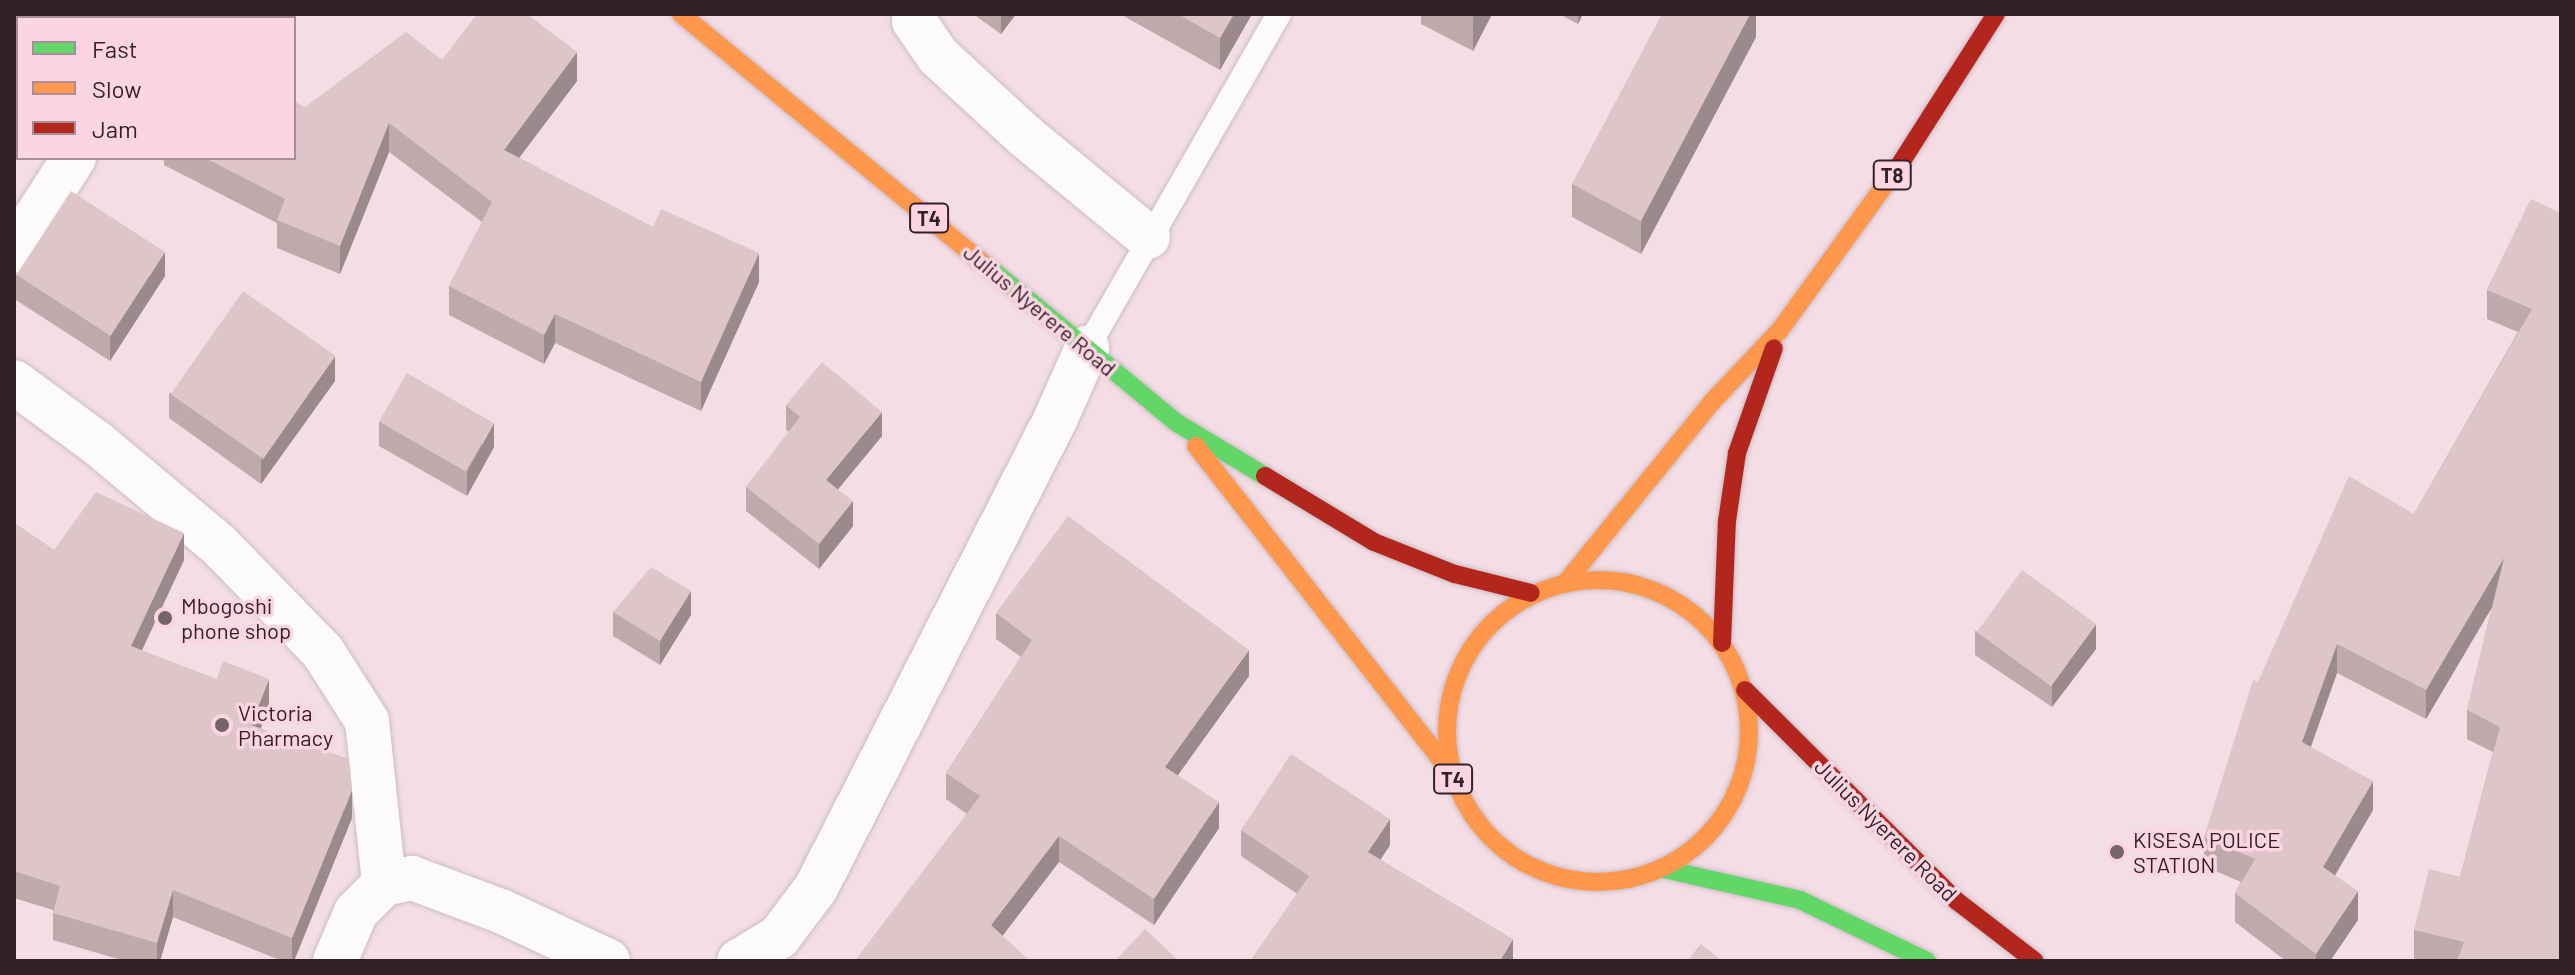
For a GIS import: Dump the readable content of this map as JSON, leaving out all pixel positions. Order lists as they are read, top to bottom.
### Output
{
  "streets": {
    "main road": ["T8", "T4", "Julius Nyerere Road"]
  },
  "crossings": [
    ["T8", "Julius Nyerere Road"]
  ],
  "places": ["Mbogoshi phone shop", "Victoria Pharmacy", "KISESA POLICE STATION"],
  "legend": ["Fast", "Slow", "Jam"]
}
